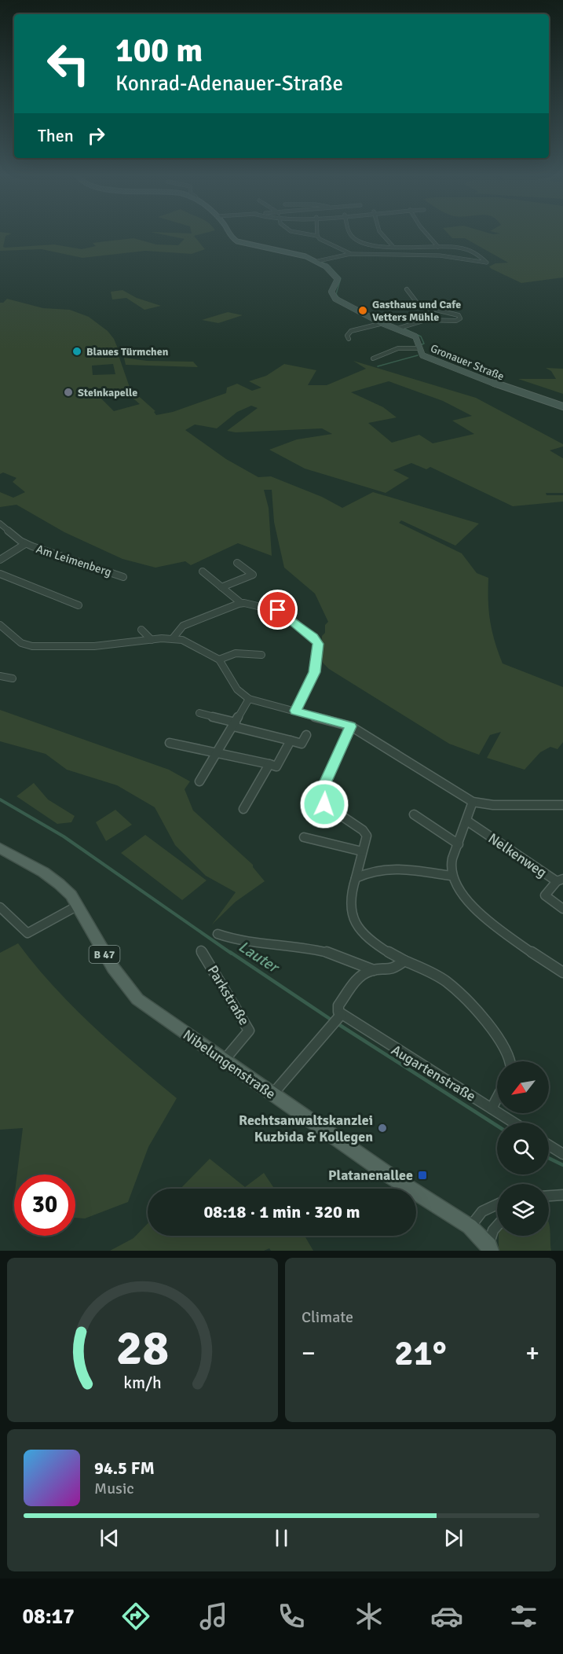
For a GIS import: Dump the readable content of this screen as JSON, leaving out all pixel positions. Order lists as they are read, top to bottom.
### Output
{
  "streets": {
    "main road": ["B 47", "Nibelungenstraße"],
    "street": [
      "Gronauer Straße",
      "Am Leimenberg",
      "Nelkenweg",
      "Parkstraße",
      "Augartenstraße"
    ]
  },
  "crossings": [
    ["Parkstraße", "Nibelungenstraße"]
  ],
  "water": ["Lauter"],
  "places": {
    "other": [
      "Gasthaus und Cafe Vetters Mühle",
      "Blaues Türmchen",
      "Steinkapelle",
      "Rechtsanwaltskanzlei Kuzbida & Kollegen"
    ],
    "transit": ["Platanenallee"]
  },
  "north": "bottom left",
  "page": {
    "turn": ["100 m", "Konrad-Adenauer-Straße"],
    "then": "Then",
    "limit": "30",
    "trip": "08:18 · 1 min · 320 m",
    "tile": "Climate",
    "heat": ["−", "21°", "+"],
    "song": ["94.5 FM", "Music"],
    "tabs": "08:17",
    "gauge": ["28", "km/h"]
  }
}
